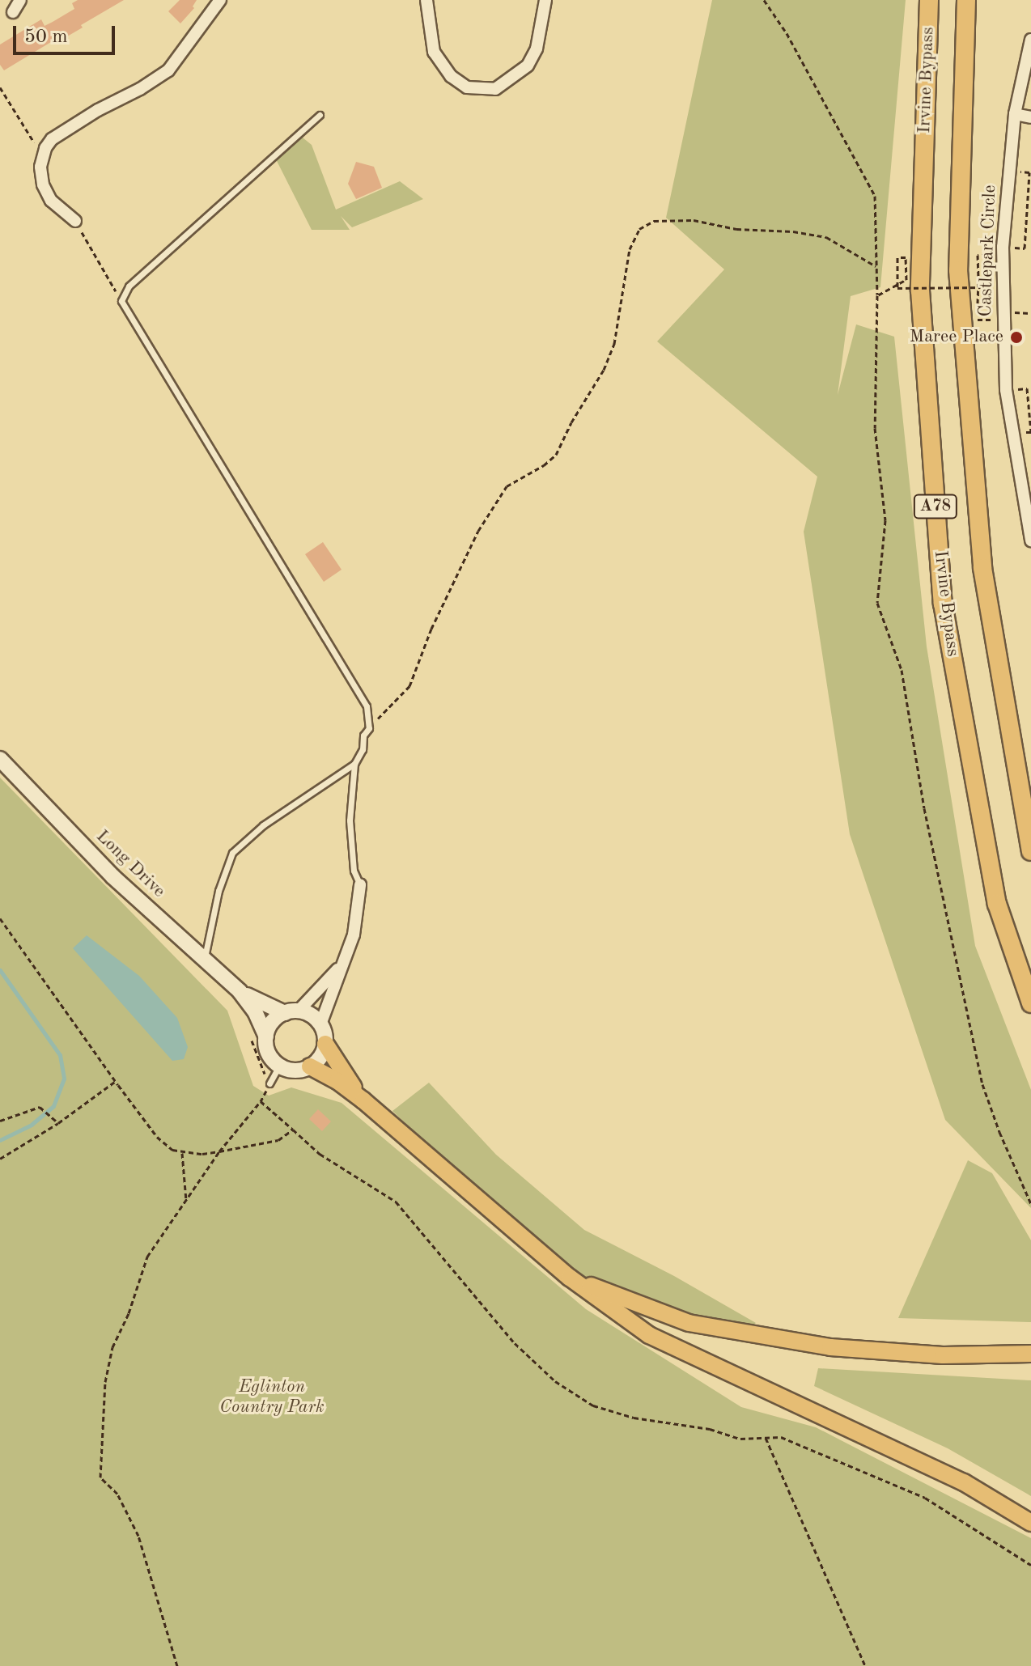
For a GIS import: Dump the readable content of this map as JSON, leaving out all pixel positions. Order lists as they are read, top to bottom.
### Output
{
  "streets": {
    "highway": ["Irvine Bypass", "A78"],
    "main road": ["Long Drive"],
    "street": ["Castlepark Circle"]
  },
  "parks": ["Eglinton Country Park"],
  "places": ["Maree Place"],
  "scale_bar": "50 m"
}
